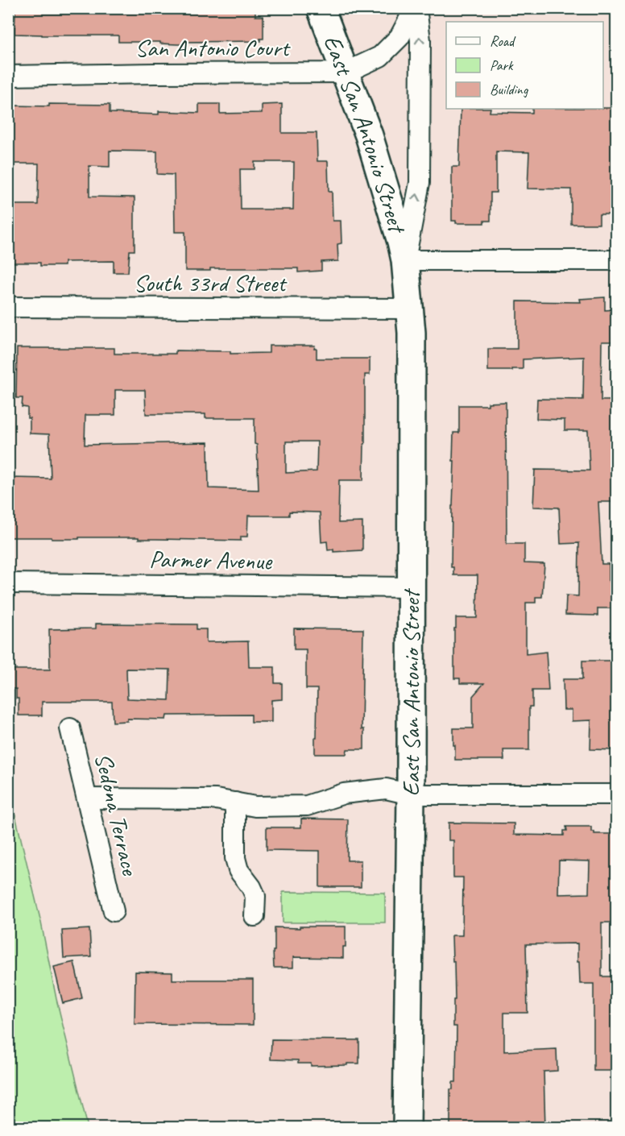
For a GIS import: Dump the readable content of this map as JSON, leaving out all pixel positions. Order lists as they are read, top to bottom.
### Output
{
  "streets": {
    "street": [
      "San Antonio Court",
      "East San Antonio Street",
      "South 33rd Street",
      "Parmer Avenue",
      "Sedona Terrace"
    ]
  },
  "crossings": [
    ["San Antonio Court", "East San Antonio Street"],
    ["East San Antonio Street", "South 33rd Street"],
    ["East San Antonio Street", "Parmer Avenue"]
  ],
  "legend": ["Road", "Park", "Building"]
}
